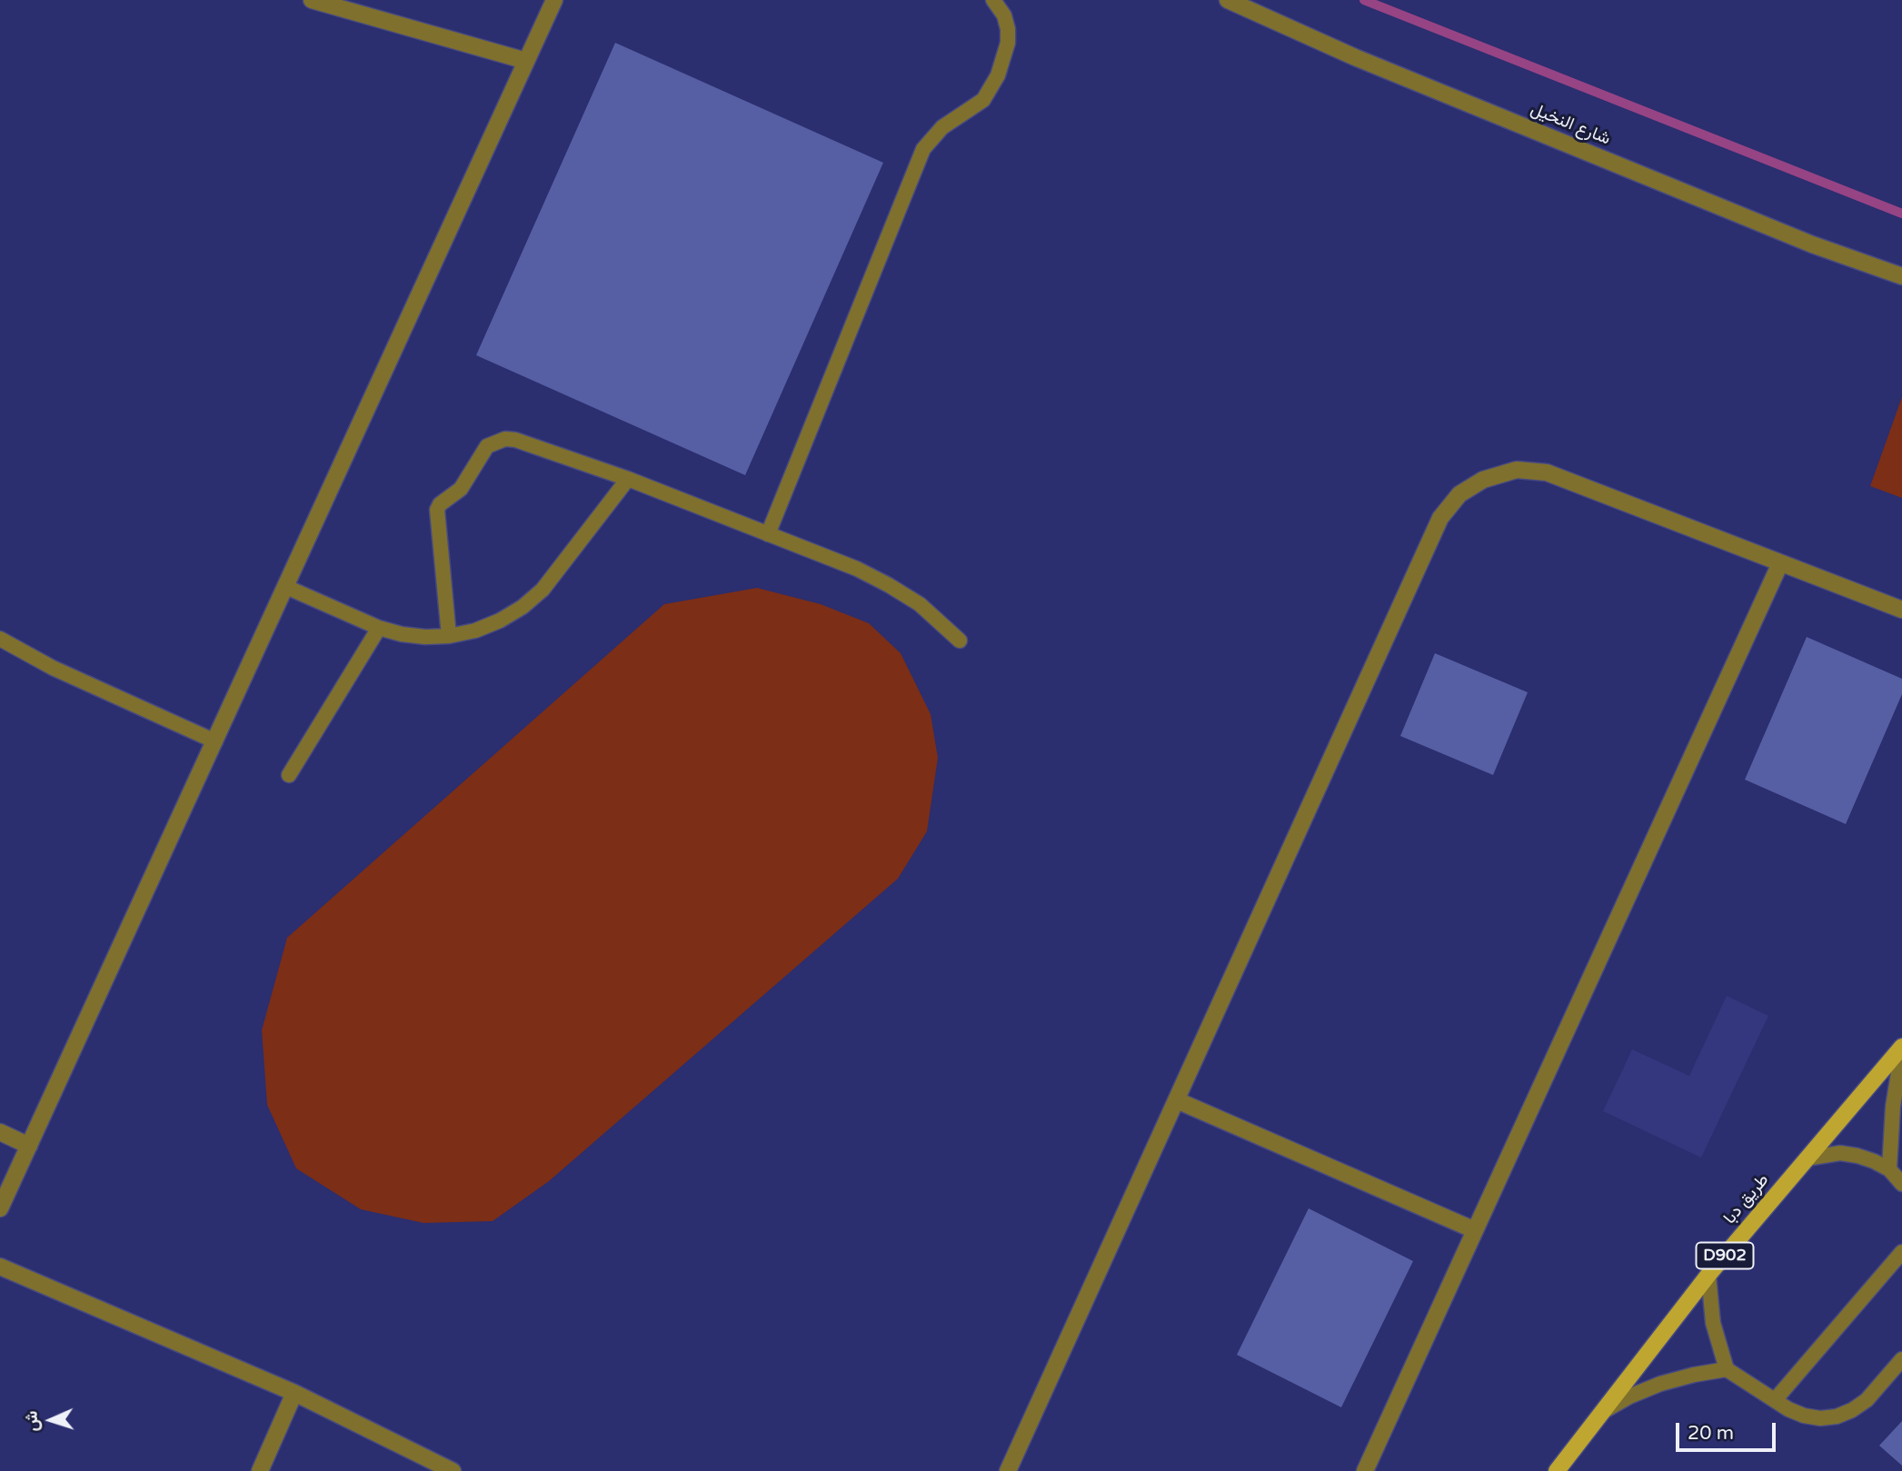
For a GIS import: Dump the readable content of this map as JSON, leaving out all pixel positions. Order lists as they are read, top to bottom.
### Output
{
  "streets": {
    "main road": ["طريق دبا", "D902"],
    "street": ["شارع النخيل"]
  },
  "scale_bar": "20 m",
  "north": "left"
}
